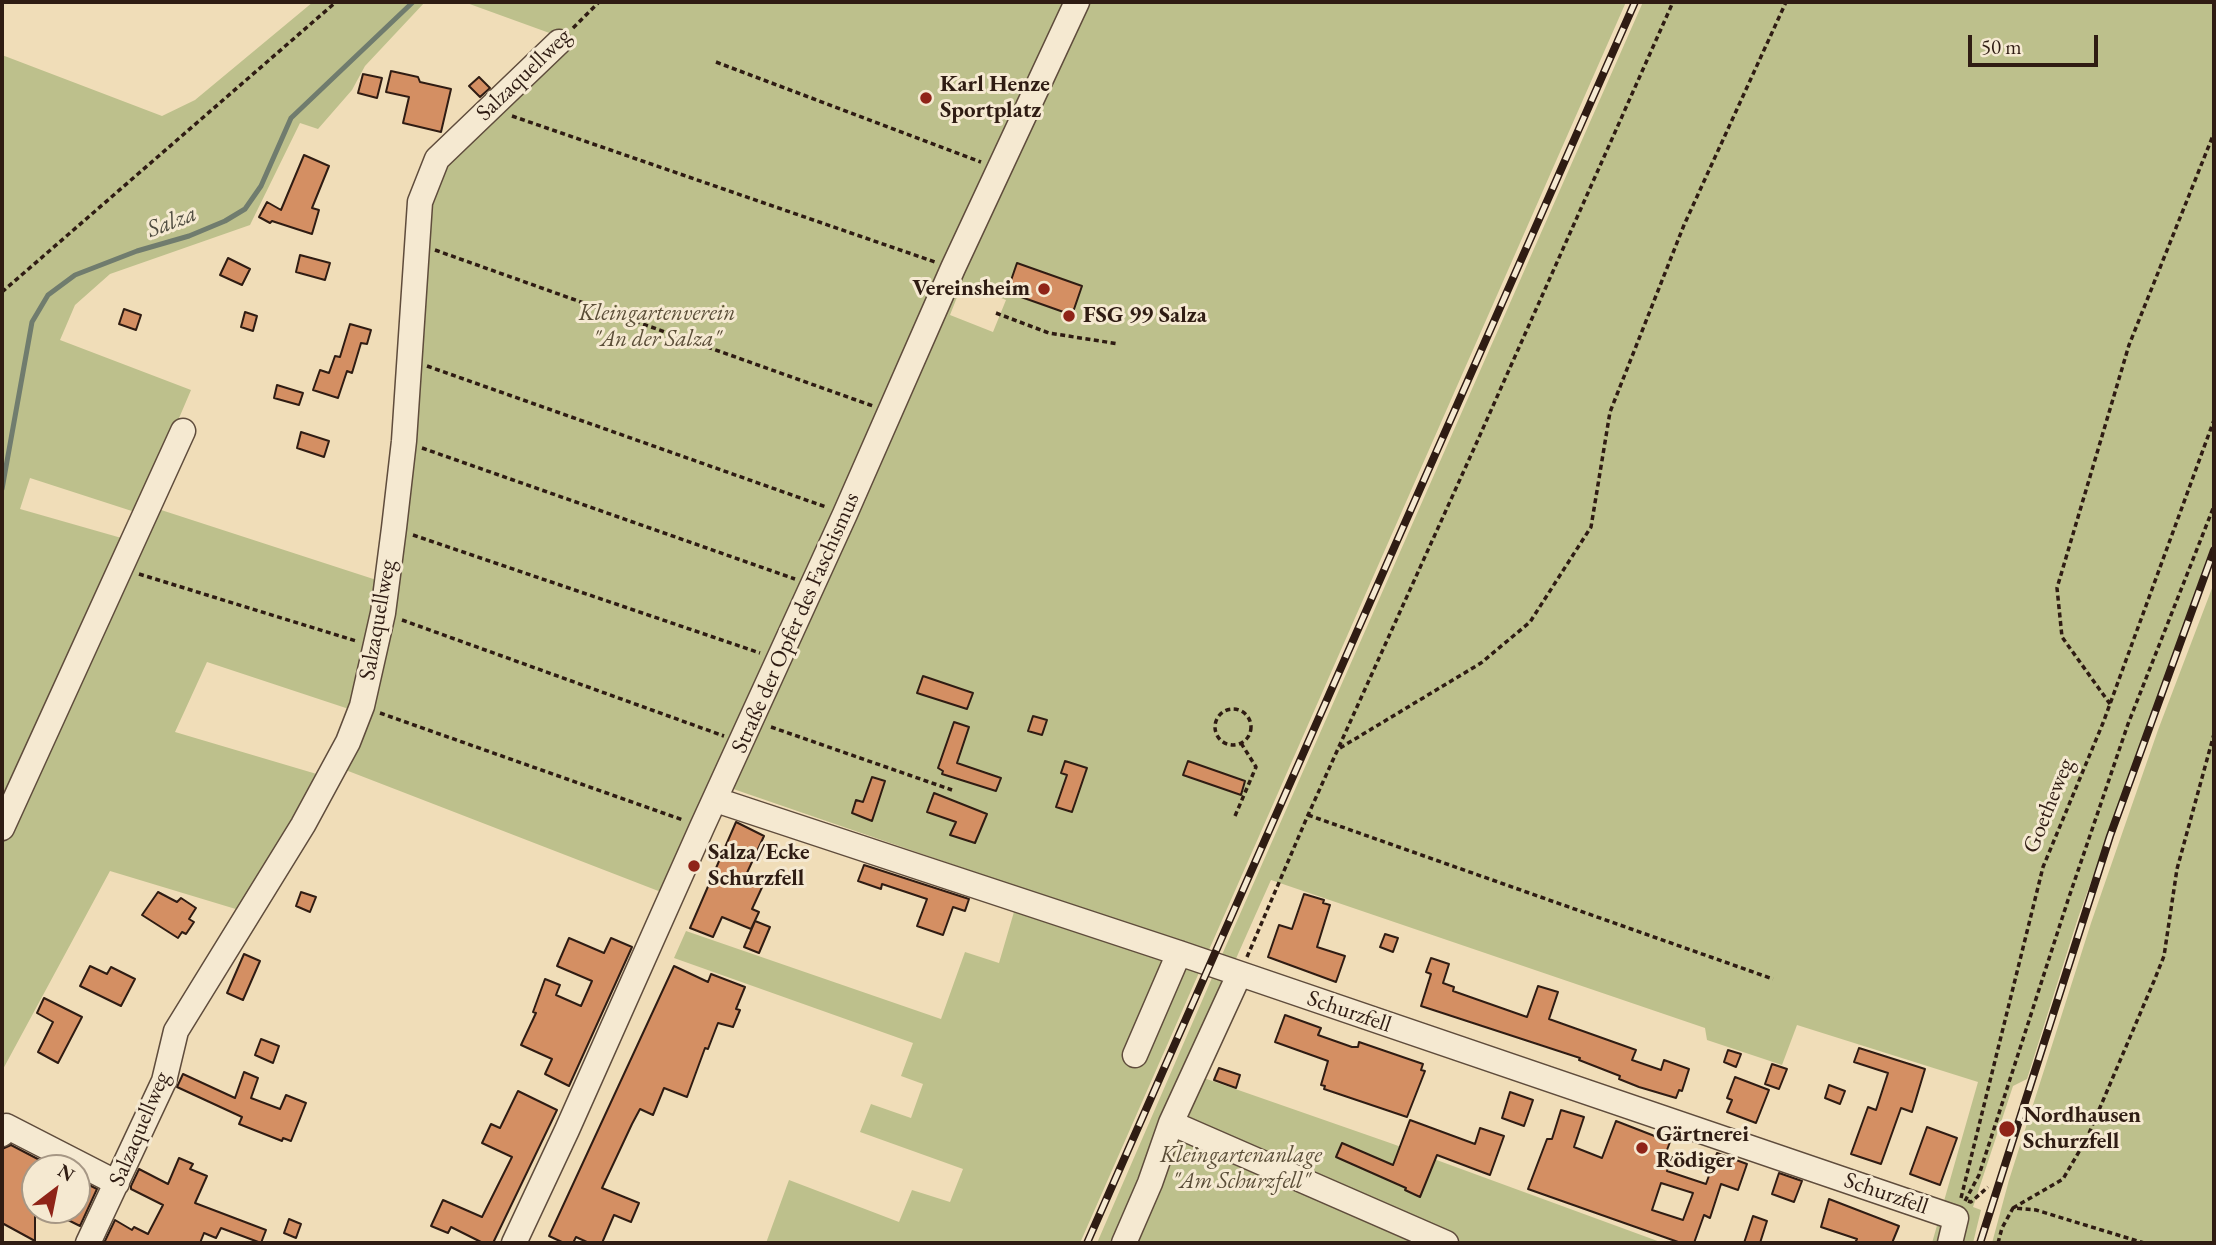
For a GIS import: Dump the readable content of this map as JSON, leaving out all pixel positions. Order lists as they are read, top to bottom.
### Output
{
  "streets": {
    "street": ["Salzaquellweg", "Straße der Opfer des Faschismus", "Schurzfell"],
    "path": ["Goetheweg"]
  },
  "crossings": [
    ["Straße der Opfer des Faschismus", "Schurzfell"],
    ["Goetheweg", "Schurzfell"]
  ],
  "water": ["Salza"],
  "parks": ["Kleingartenverein \"An der Salza\"", "Kleingartenanlage \"Am Schurzfell\""],
  "places": [
    "Karl Henze Sportplatz",
    "Vereinsheim",
    "FSG 99 Salza",
    "Salza/Ecke Schurzfell",
    "Nordhausen Schurzfell",
    "Gärtnerei Rödiger"
  ],
  "scale_bar": "50 m",
  "north": "top right"
}
